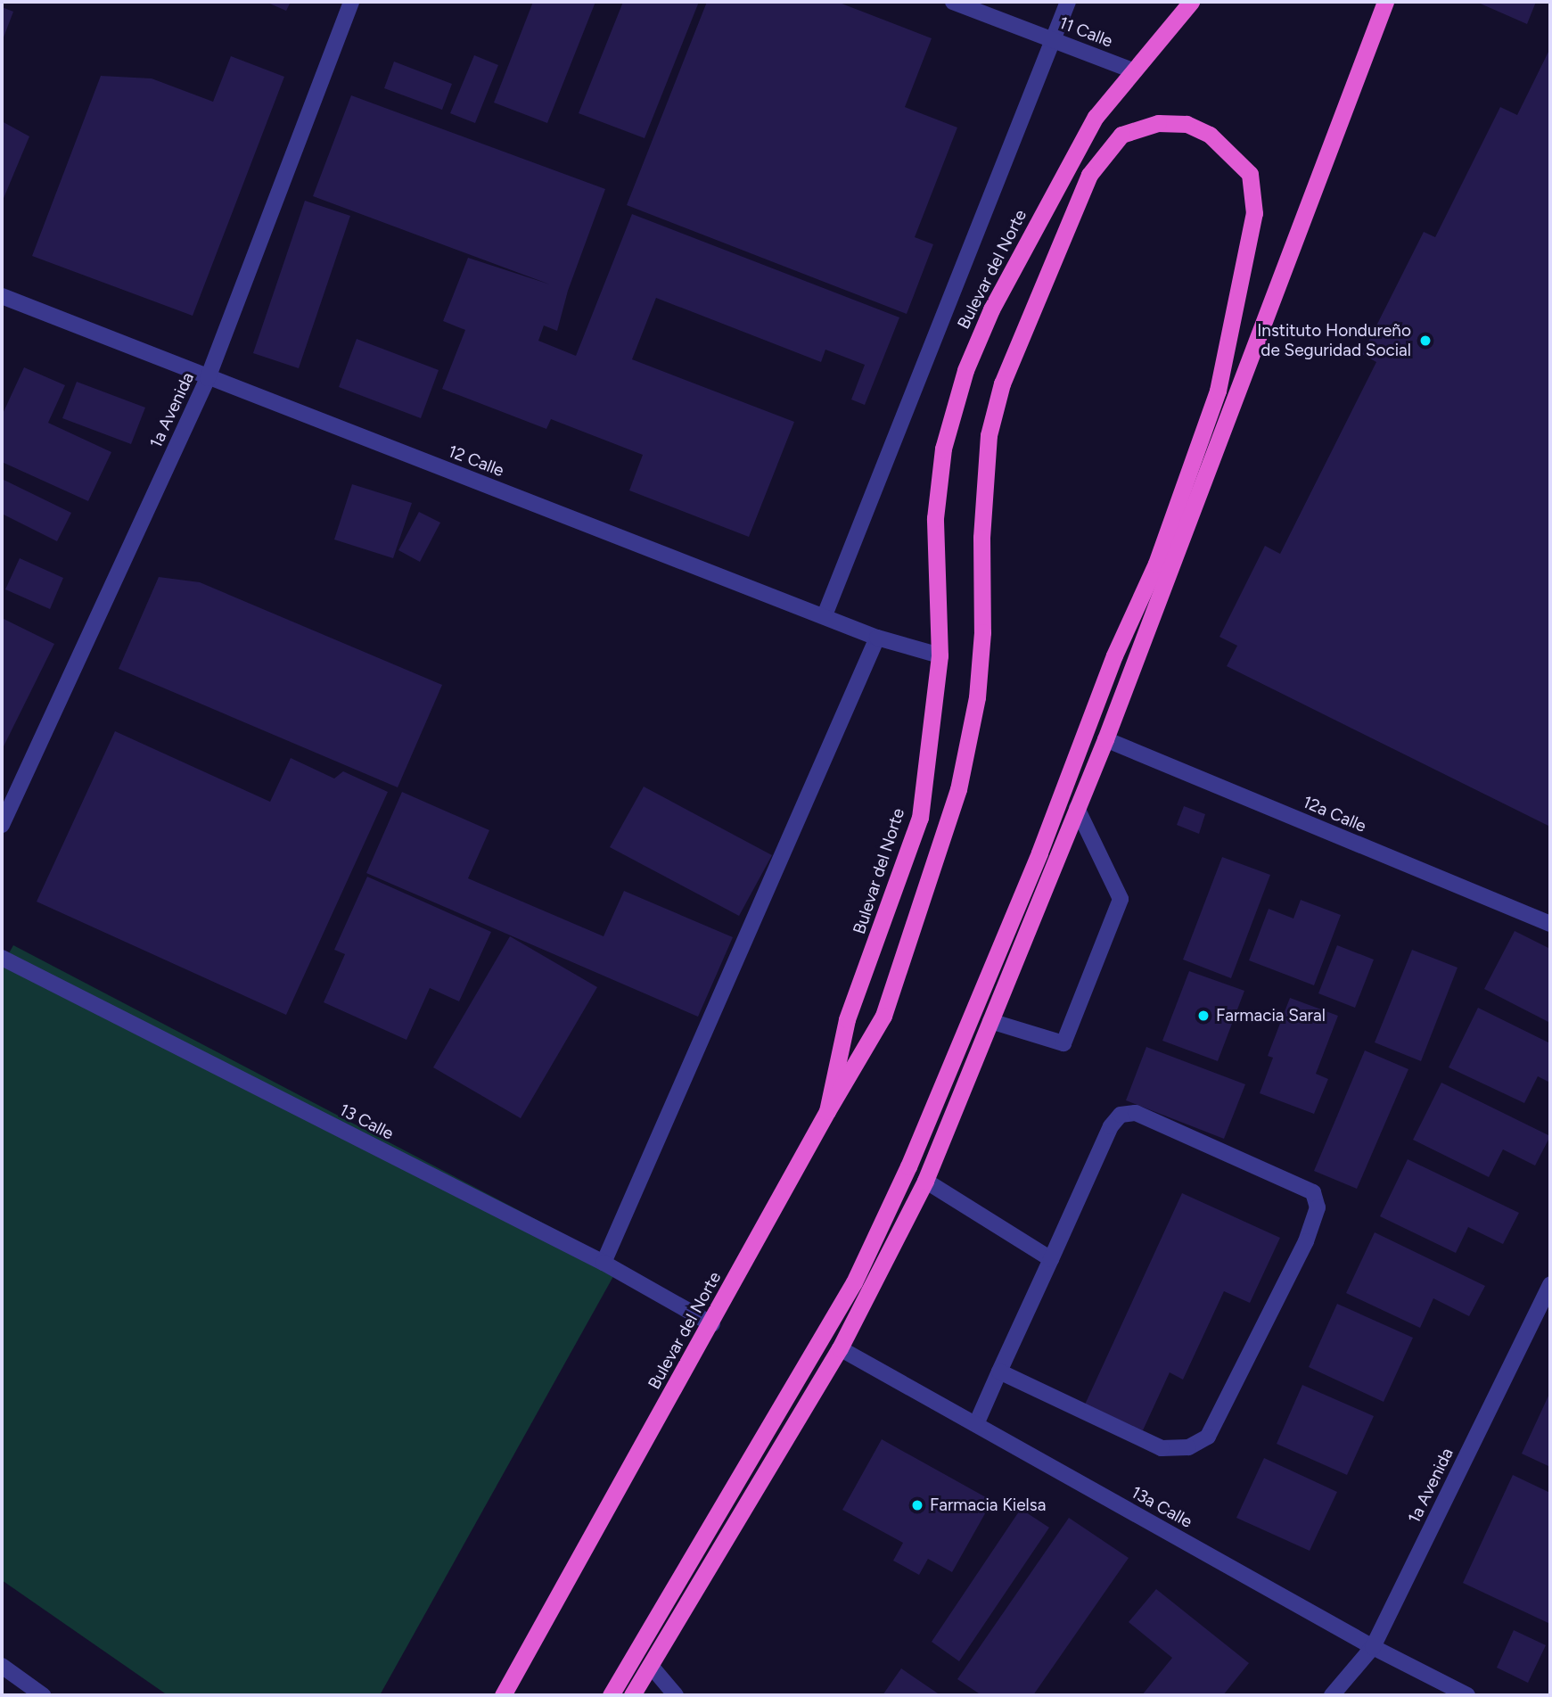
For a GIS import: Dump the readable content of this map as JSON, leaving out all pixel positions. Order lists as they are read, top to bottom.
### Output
{
  "streets": {
    "highway": ["Bulevar del Norte"],
    "street": [
      "11 Calle",
      "1a Avenida",
      "12 Calle",
      "12a Calle",
      "13 Calle",
      "13a Calle"
    ]
  },
  "crossings": [
    ["11 Calle", "Bulevar del Norte"],
    ["Bulevar del Norte", "12 Calle"],
    ["Bulevar del Norte", "13 Calle"],
    ["1a Avenida", "12 Calle"],
    ["1a Avenida", "13a Calle"]
  ],
  "places": ["Instituto Hondureño de Seguridad Social", "Farmacia Saral", "Farmacia Kielsa"]
}
